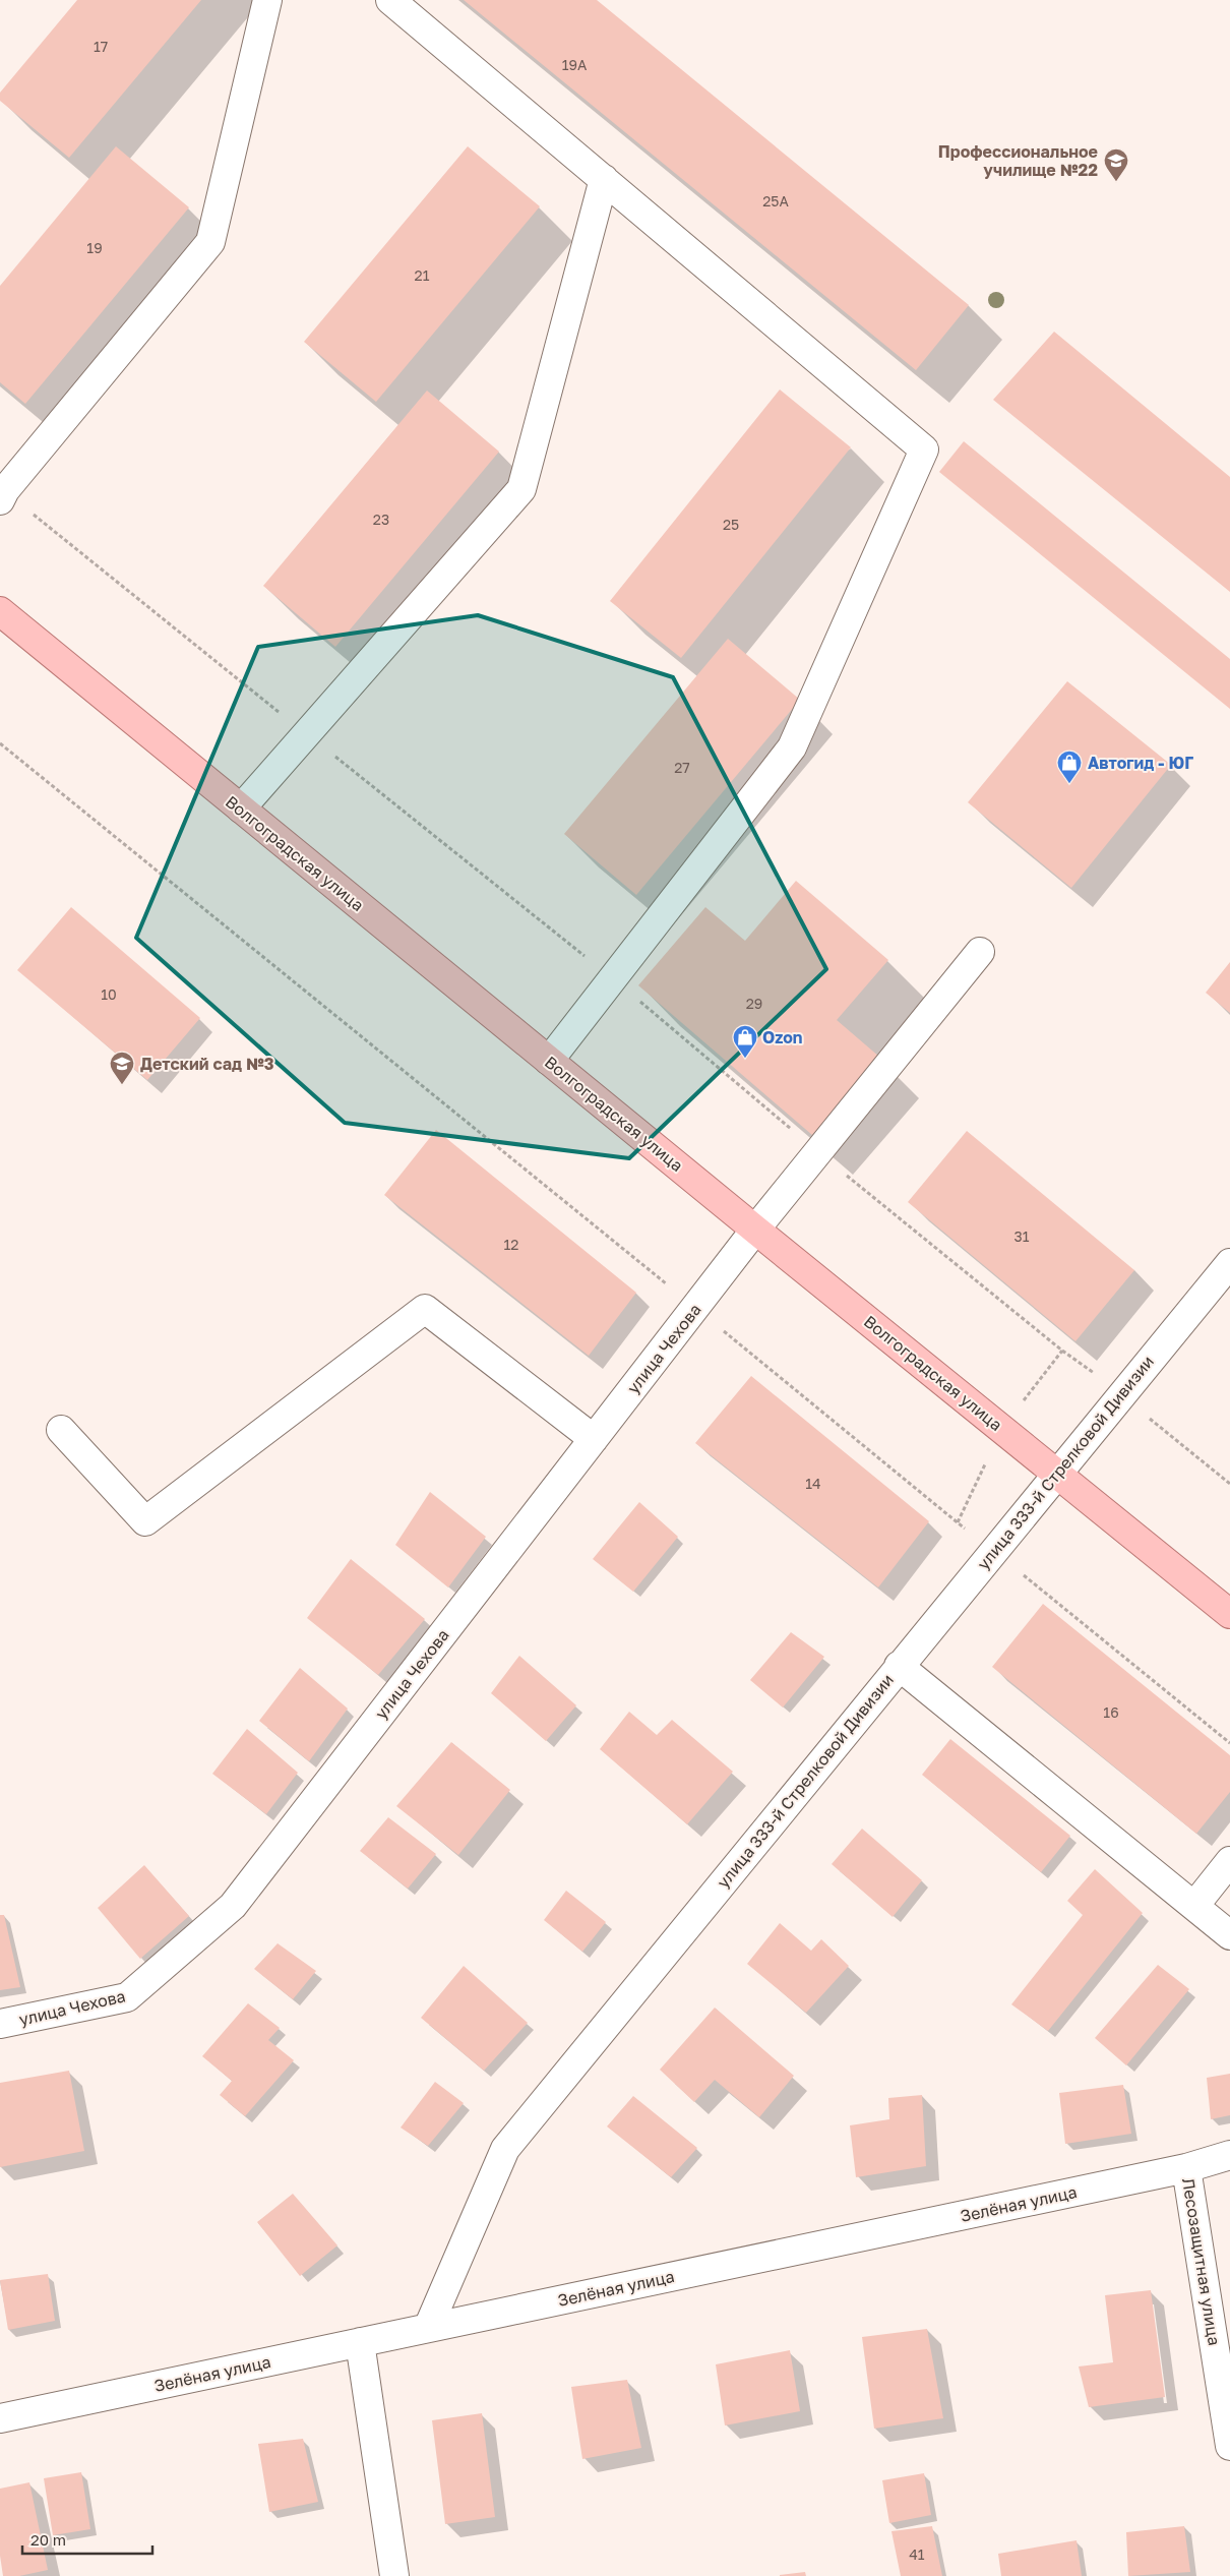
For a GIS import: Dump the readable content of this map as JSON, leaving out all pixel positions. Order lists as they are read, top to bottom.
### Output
{
  "streets": {
    "main road": ["Волгоградская улица"],
    "street": [
      "улица Чехова",
      "улица 333-й Стрелковой Дивизии",
      "Зелёная улица",
      "Лесозащитная улица"
    ]
  },
  "crossings": [
    ["Волгоградская улица", "улица Чехова"],
    ["Волгоградская улица", "улица 333-й Стрелковой Дивизии"],
    ["улица 333-й Стрелковой Дивизии", "Зелёная улица"],
    ["Зелёная улица", "Лесозащитная улица"]
  ],
  "places": {
    "school or university": ["Профессиональное училище №22", "Детский сад №3"],
    "shop": ["Автогид - ЮГ", "Ozon"]
  },
  "house_numbers": [
    "17",
    "19А",
    "25А",
    "19",
    "21",
    "23",
    "25",
    "27",
    "10",
    "29",
    "31",
    "12",
    "14",
    "16",
    "41"
  ],
  "scale_bar": "20 m"
}
